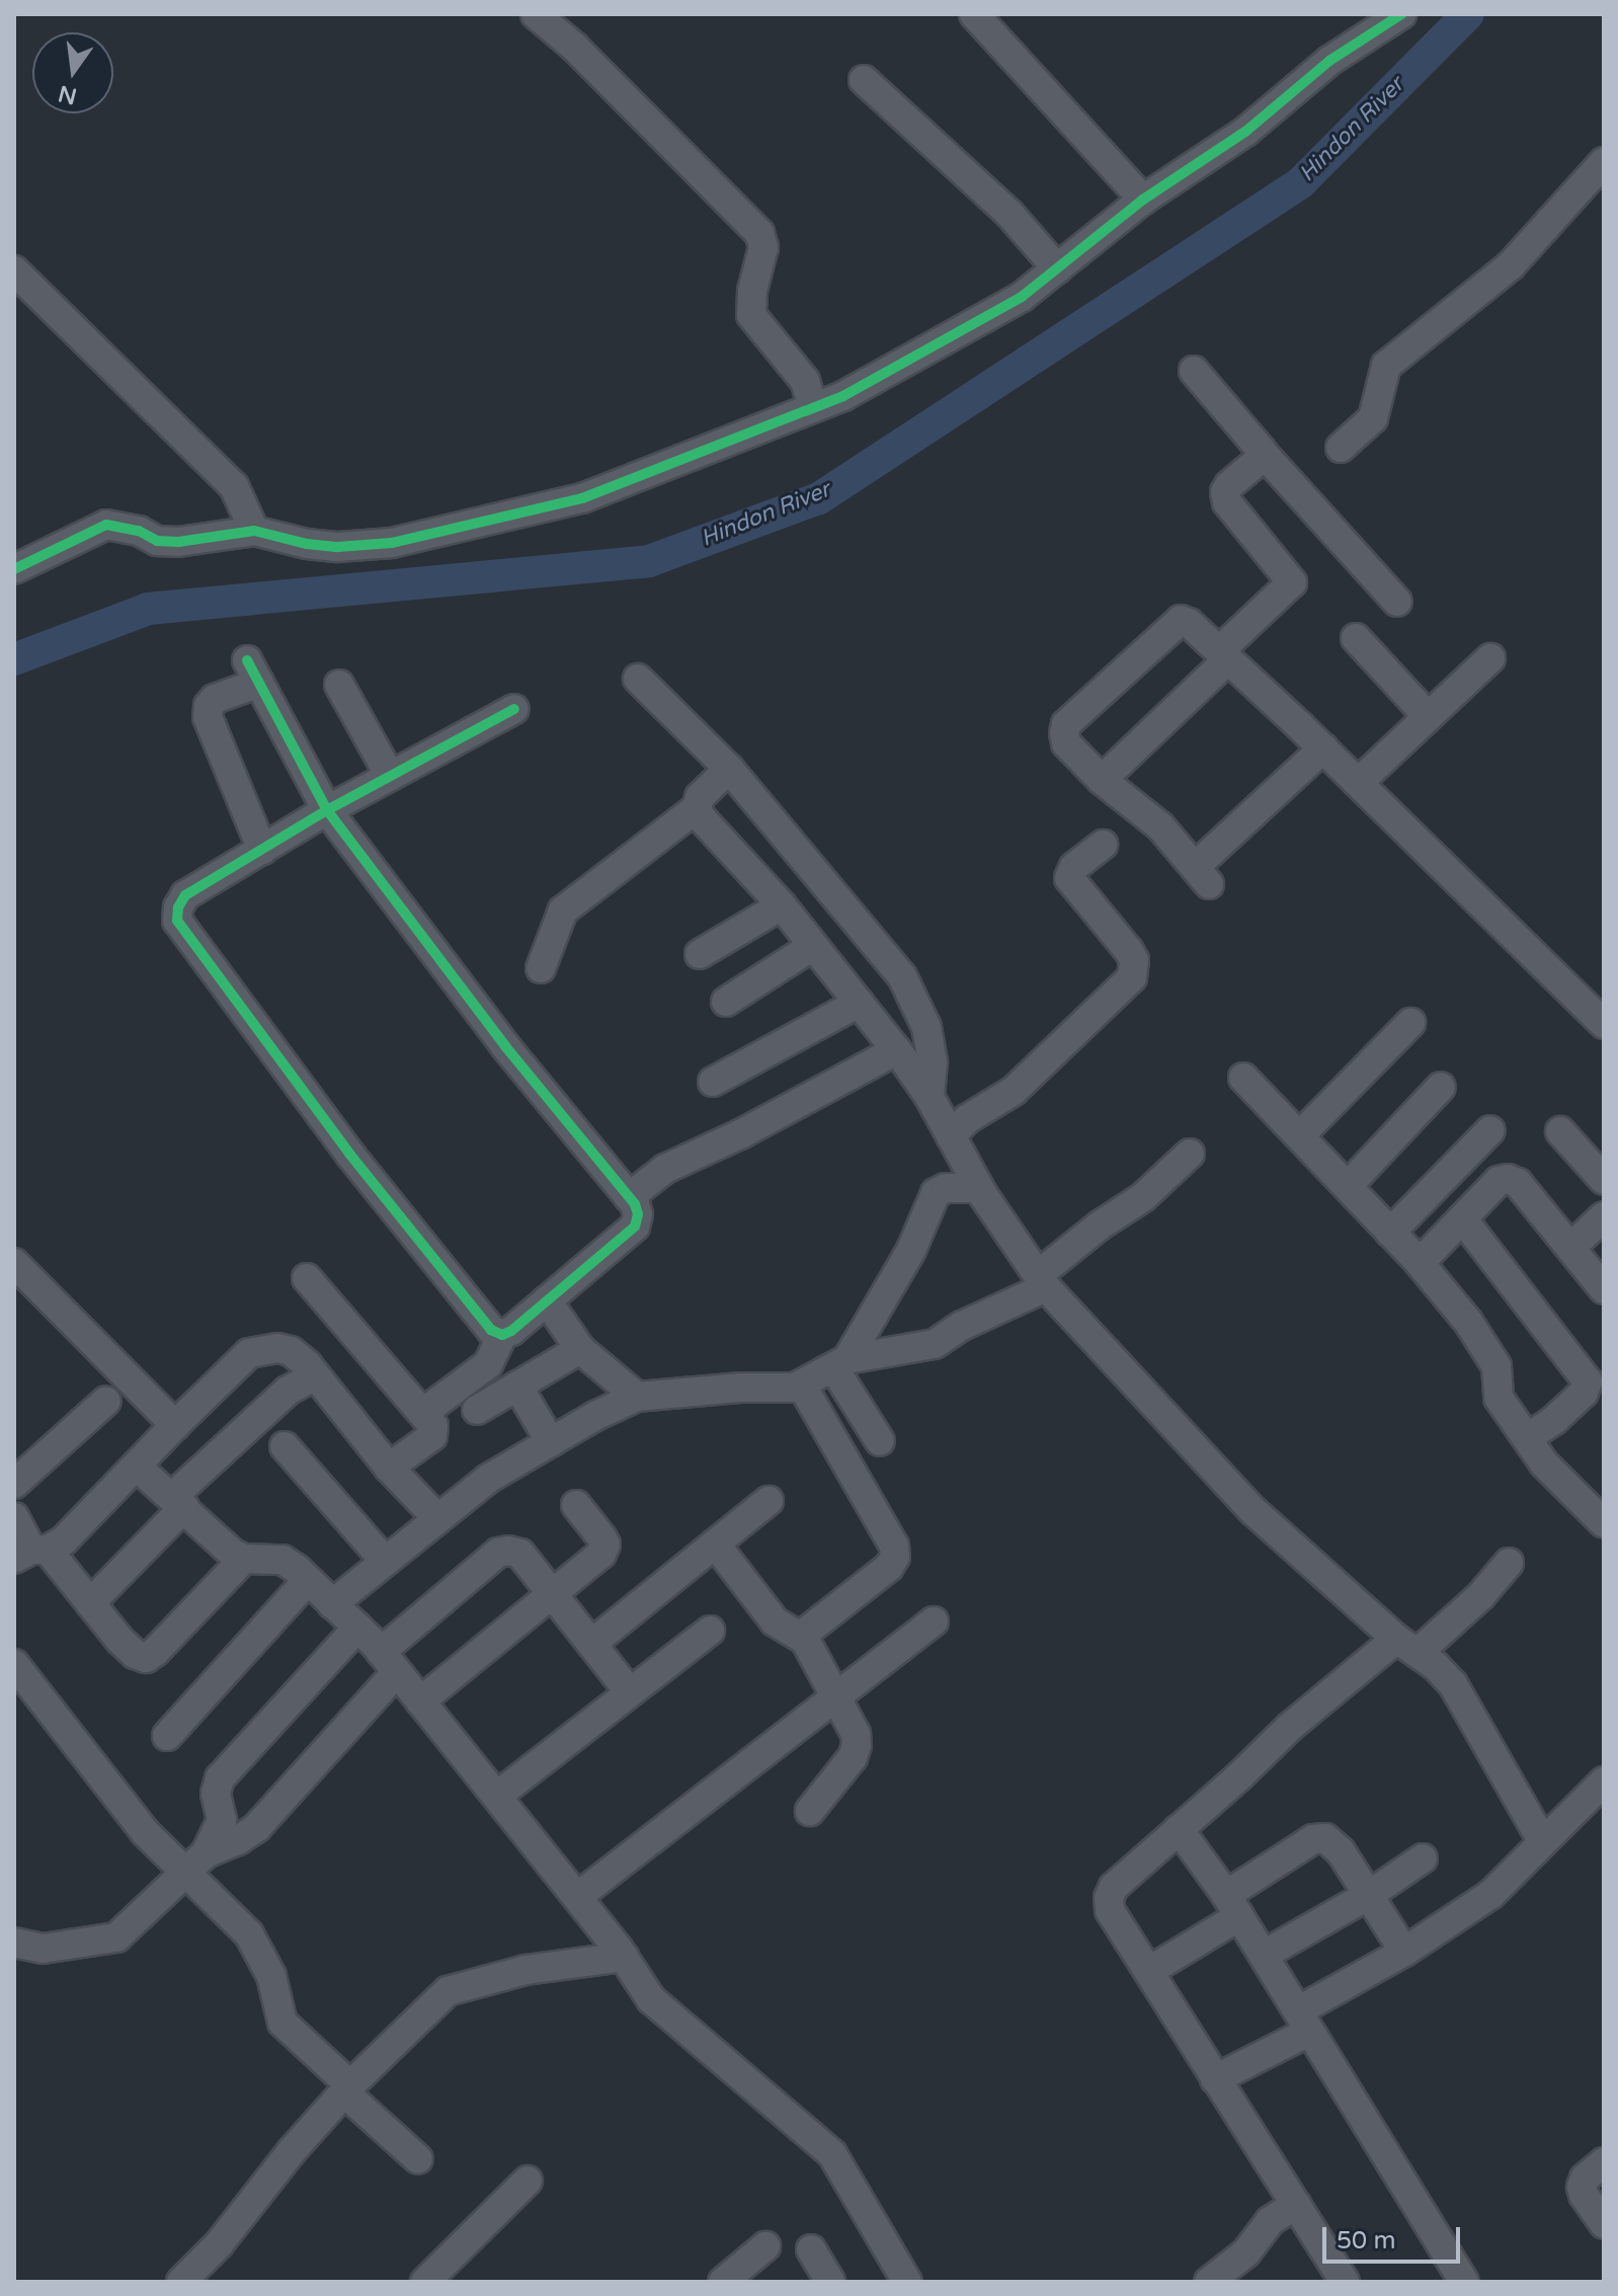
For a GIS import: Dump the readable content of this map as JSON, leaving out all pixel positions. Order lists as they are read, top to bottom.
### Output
{
  "water": ["Hindon River"],
  "scale_bar": "50 m",
  "north": "bottom"
}
